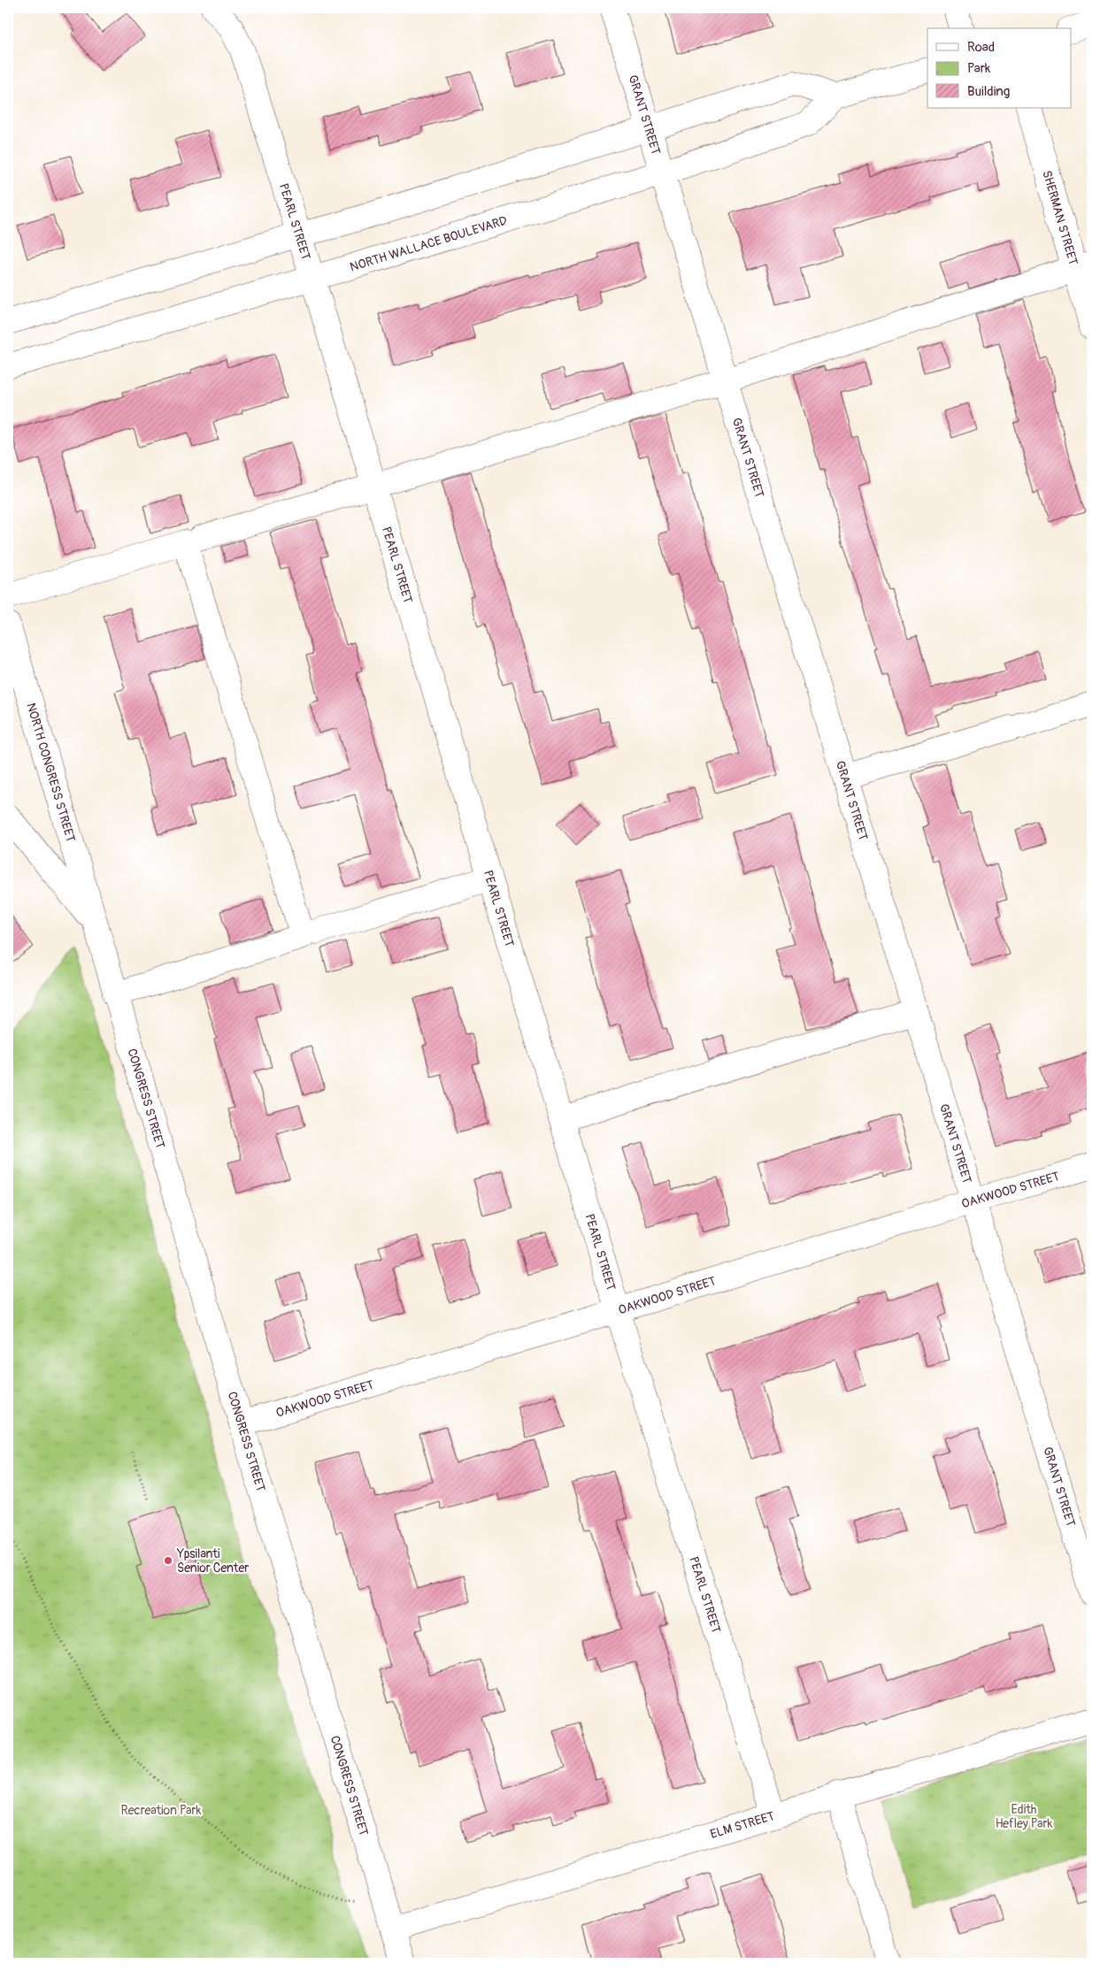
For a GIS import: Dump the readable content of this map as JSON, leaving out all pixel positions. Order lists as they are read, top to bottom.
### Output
{
  "streets": {
    "street": [
      "GRANT STREET",
      "SHERMAN STREET",
      "PEARL STREET",
      "NORTH WALLACE BOULEVARD",
      "NORTH CONGRESS STREET",
      "CONGRESS STREET",
      "OAKWOOD STREET",
      "ELM STREET"
    ]
  },
  "crossings": [
    ["GRANT STREET", "NORTH WALLACE BOULEVARD"],
    ["GRANT STREET", "OAKWOOD STREET"],
    ["PEARL STREET", "NORTH WALLACE BOULEVARD"],
    ["PEARL STREET", "OAKWOOD STREET"],
    ["PEARL STREET", "ELM STREET"],
    ["NORTH CONGRESS STREET", "CONGRESS STREET"],
    ["CONGRESS STREET", "OAKWOOD STREET"],
    ["CONGRESS STREET", "ELM STREET"]
  ],
  "parks": ["Edith Hefley Park", "Recreation Park"],
  "places": ["Ypsilanti Senior Center"],
  "legend": ["Road", "Park", "Building"]
}
